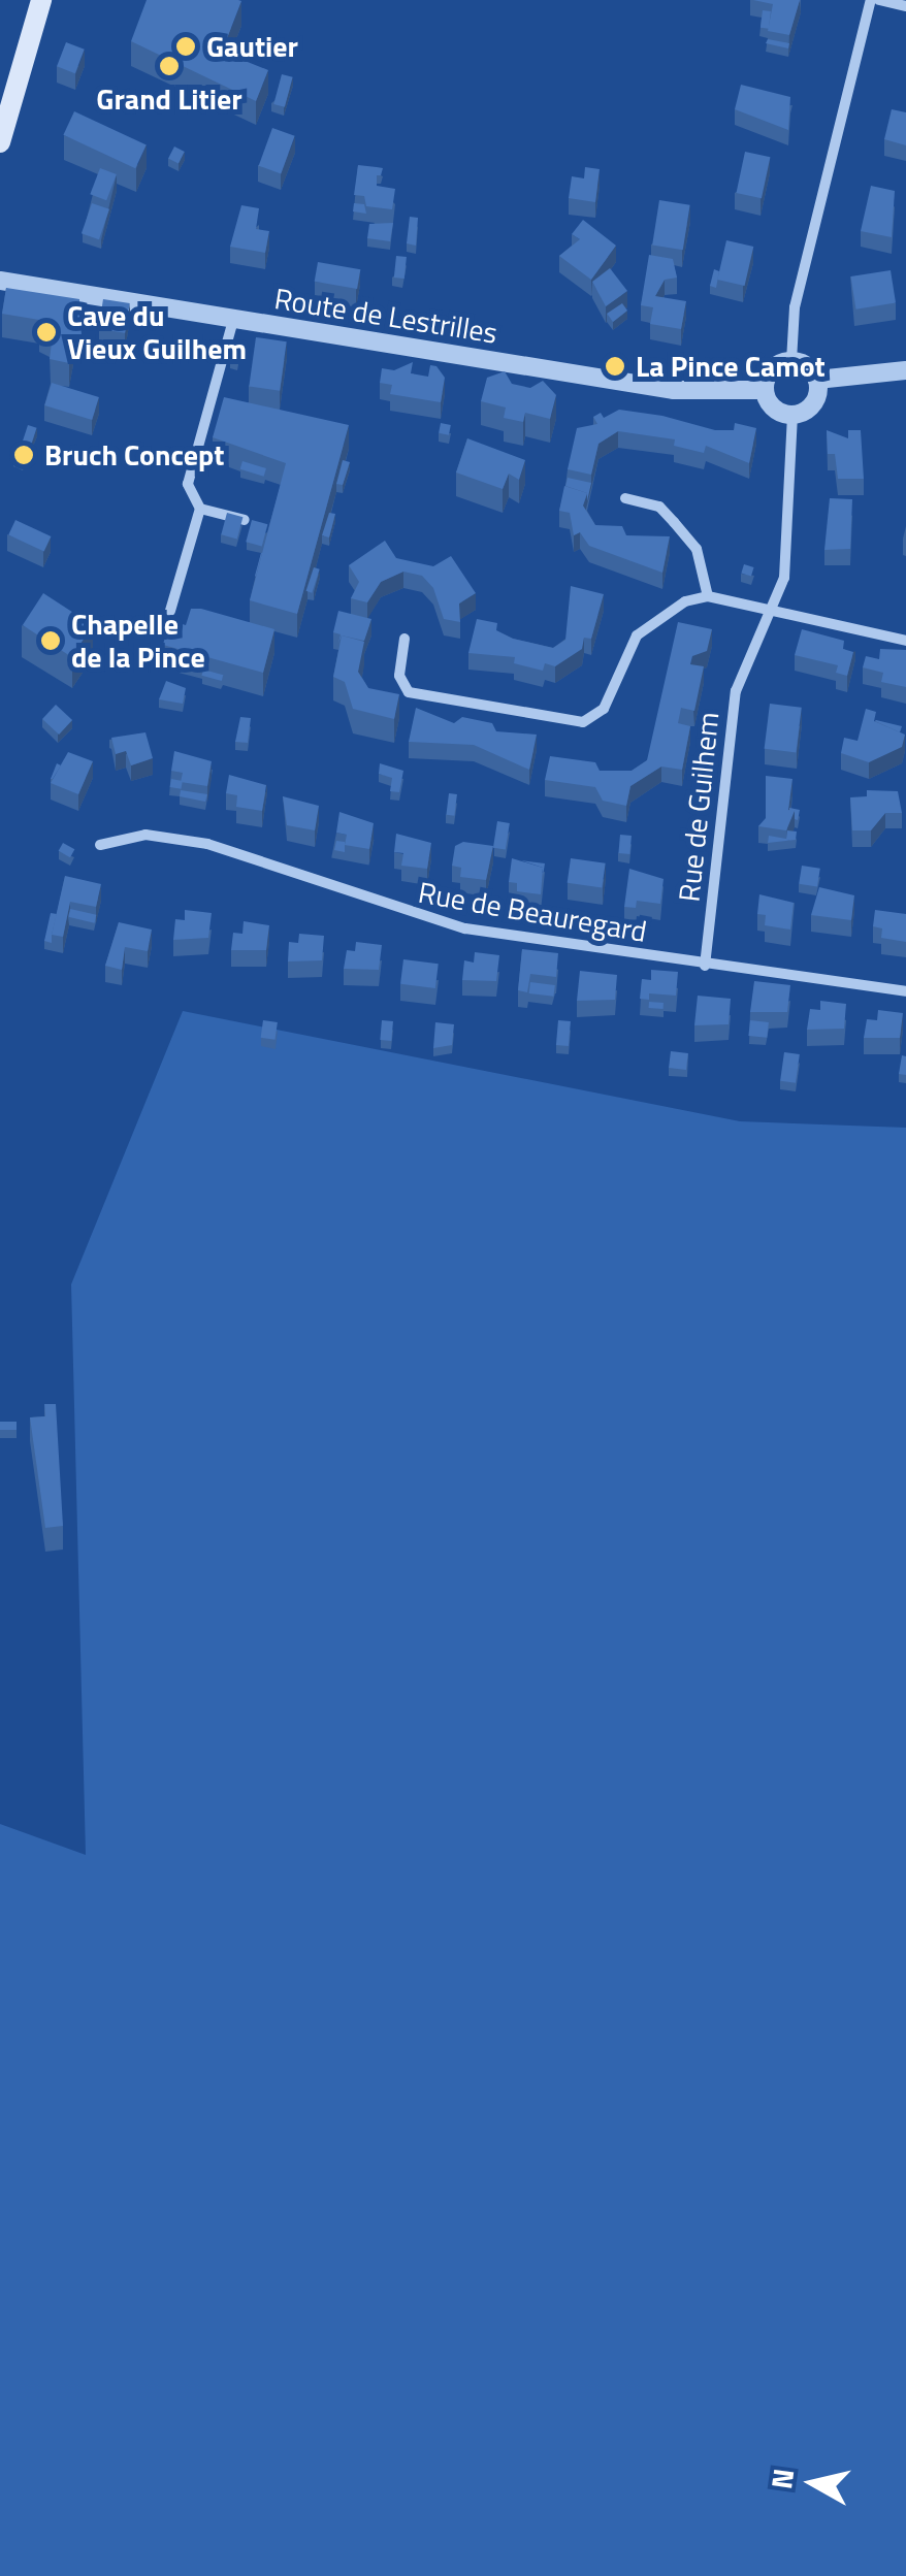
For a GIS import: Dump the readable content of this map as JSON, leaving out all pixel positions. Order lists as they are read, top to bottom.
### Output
{
  "streets": {
    "street": ["Route de Lestrilles", "Rue de Guilhem", "Rue de Beauregard"]
  },
  "crossings": [
    ["Route de Lestrilles", "Rue de Guilhem"],
    ["Rue de Guilhem", "Rue de Beauregard"]
  ],
  "places": [
    "Gautier",
    "Grand Litier",
    "Cave du Vieux Guilhem",
    "La Pince Camot",
    "Bruch Concept",
    "Chapelle de la Pince"
  ],
  "north": "left"
}
